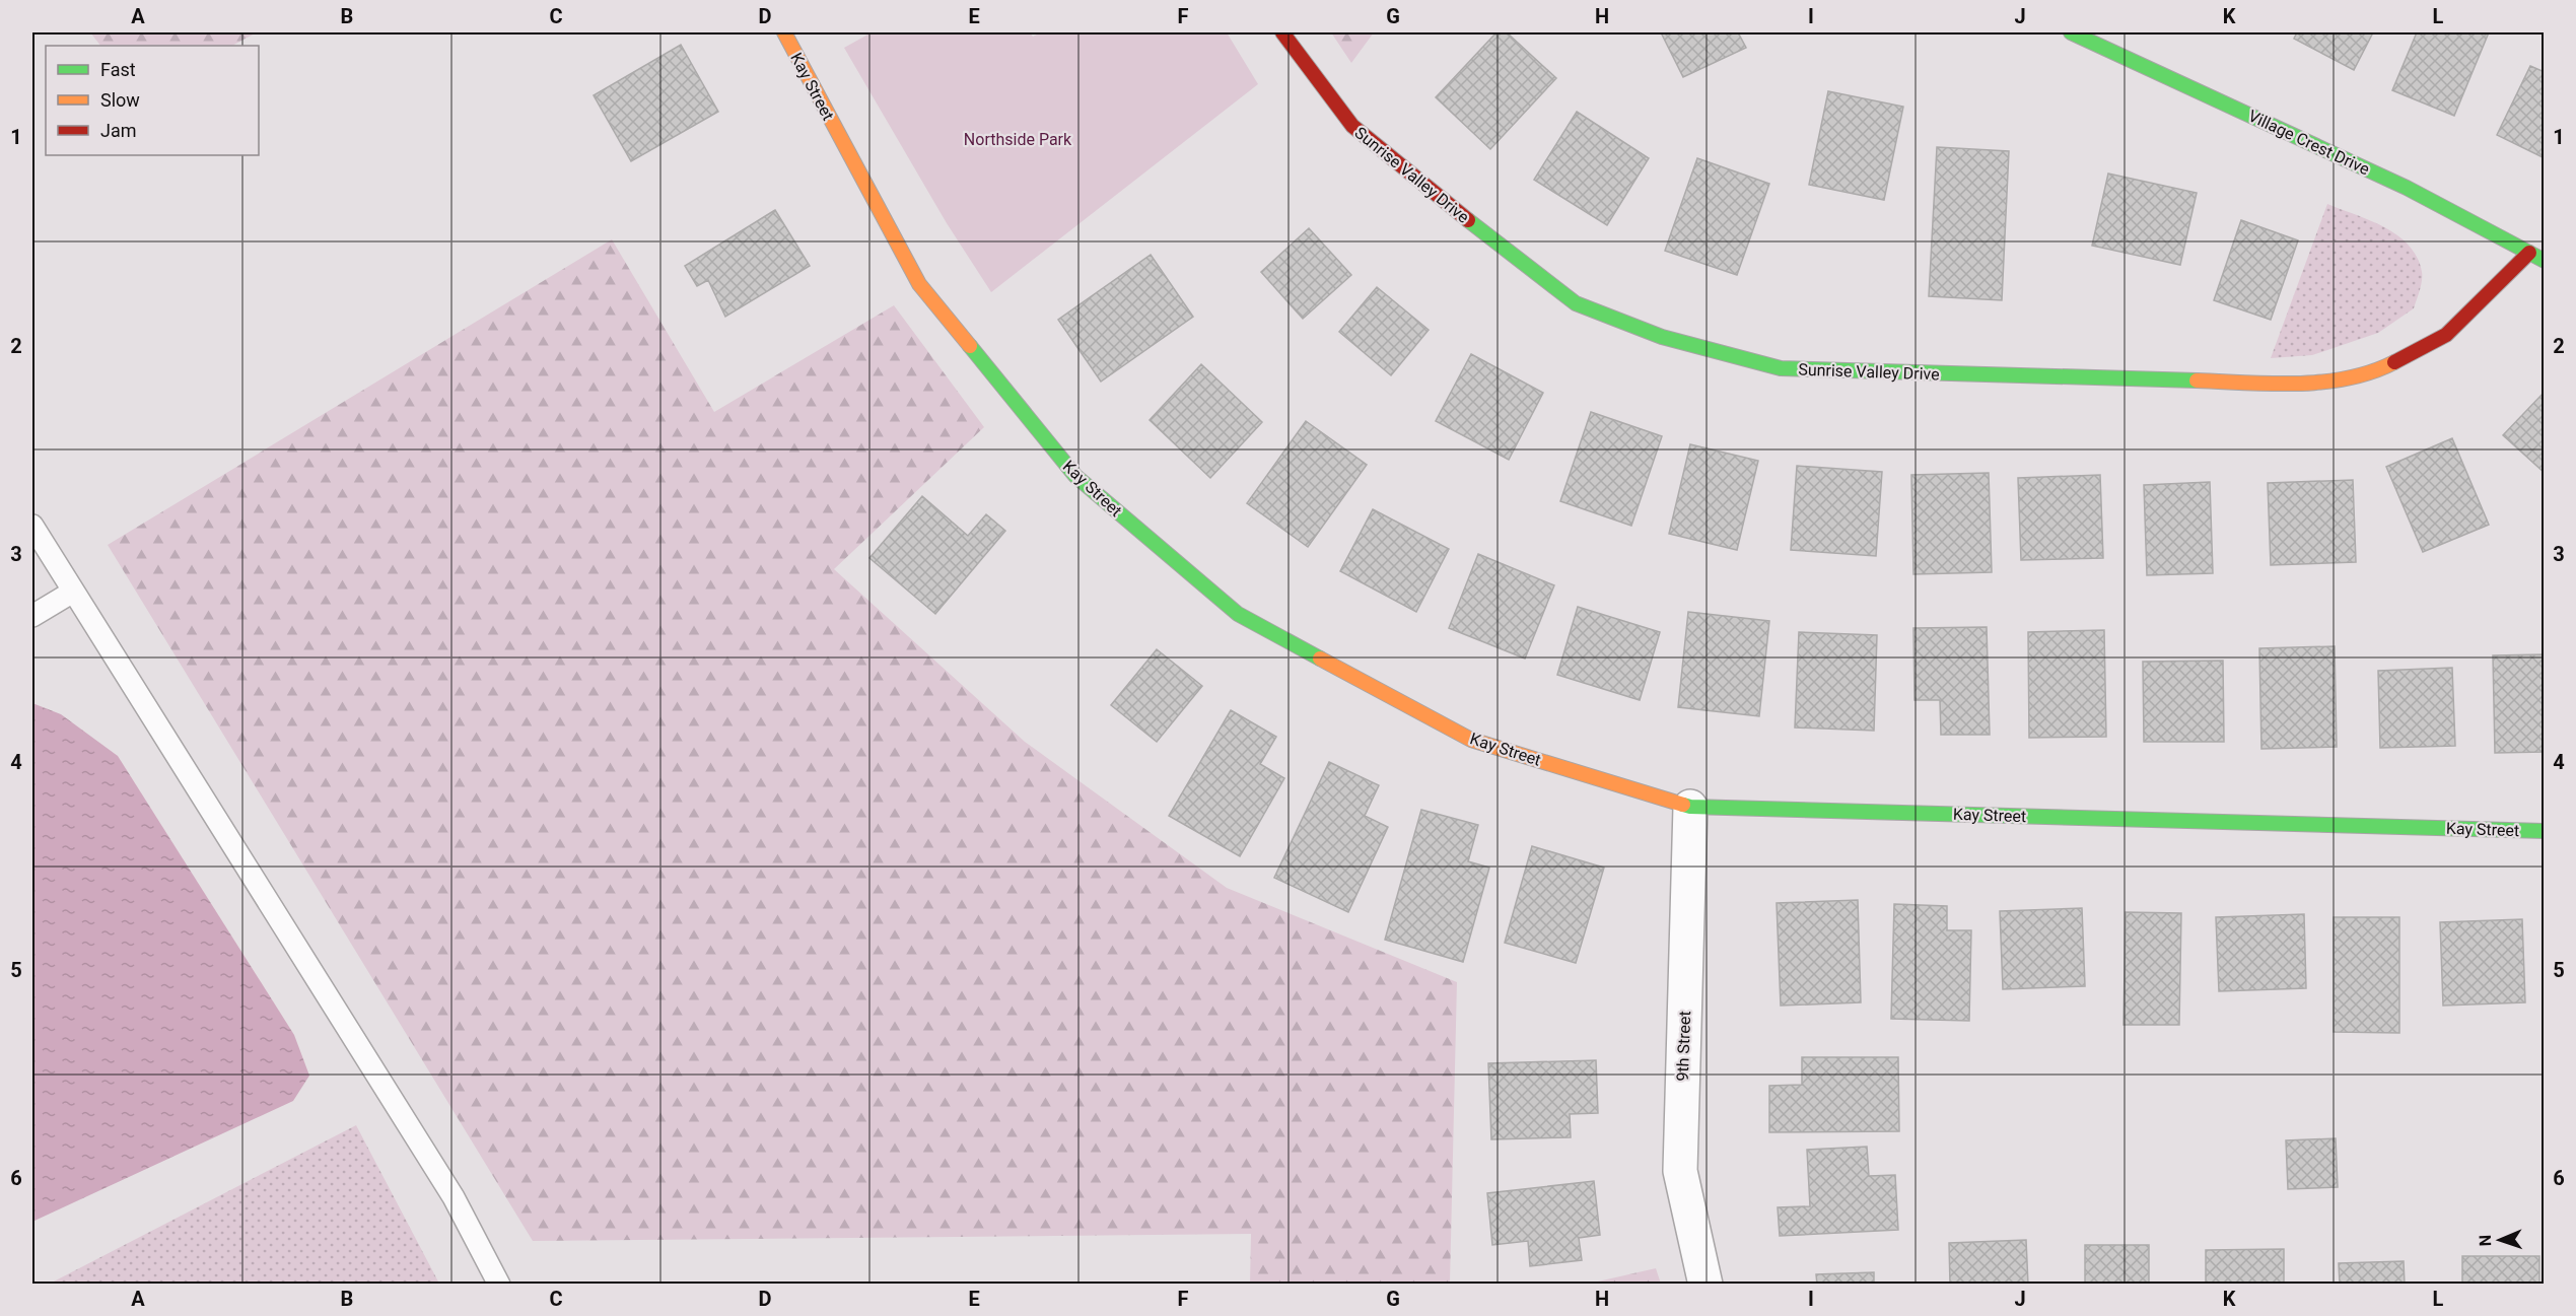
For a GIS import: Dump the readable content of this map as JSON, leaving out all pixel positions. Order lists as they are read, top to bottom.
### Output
{
  "streets": {
    "street": [
      "Kay Street",
      "Village Crest Drive",
      "Sunrise Valley Drive",
      "9th Street"
    ]
  },
  "crossings": [
    ["Kay Street", "9th Street"],
    ["Village Crest Drive", "Sunrise Valley Drive"]
  ],
  "parks": ["Northside Park"],
  "legend": ["Fast", "Slow", "Jam"],
  "north": "left",
  "grid": {
    "columns": [
      "A",
      "B",
      "C",
      "D",
      "E",
      "F",
      "G",
      "H",
      "I",
      "J",
      "K",
      "L"
    ],
    "rows": [
      "1",
      "2",
      "3",
      "4",
      "5",
      "6"
    ]
  }
}
